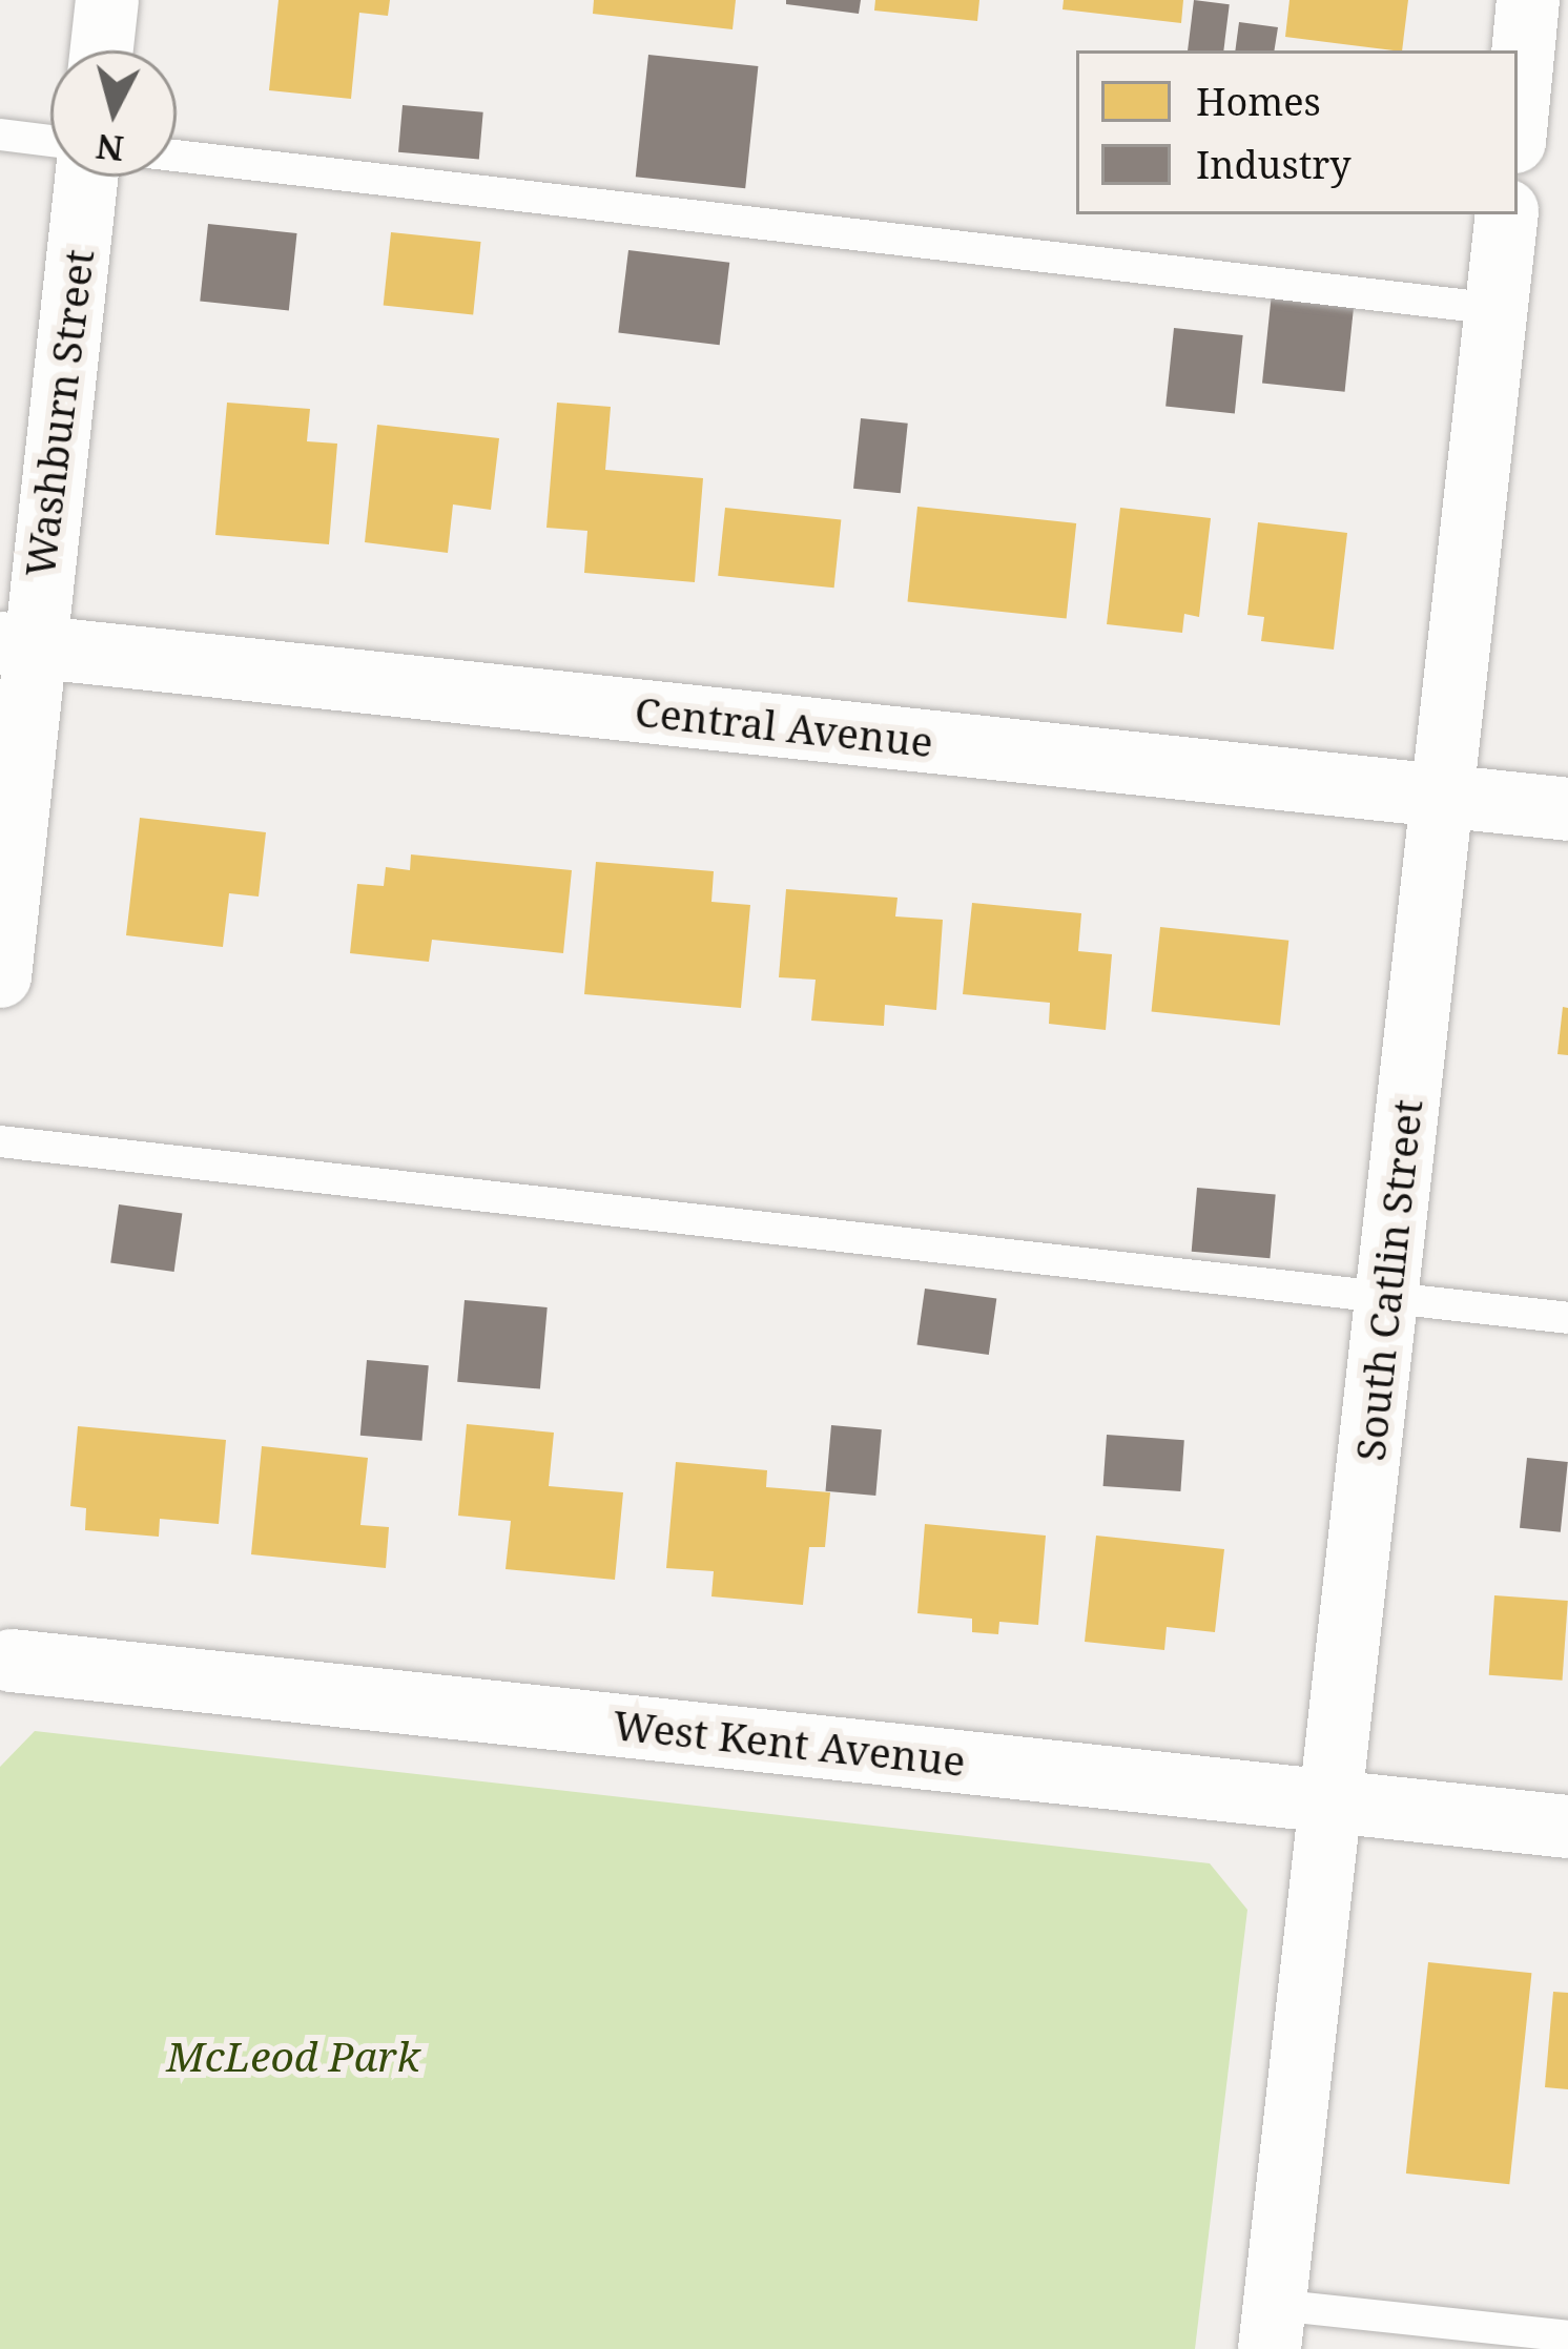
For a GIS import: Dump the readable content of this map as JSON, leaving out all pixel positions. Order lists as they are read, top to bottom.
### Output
{
  "streets": {
    "street": [
      "Washburn Street",
      "Central Avenue",
      "South Catlin Street",
      "West Kent Avenue"
    ]
  },
  "crossings": [
    ["Washburn Street", "Central Avenue"],
    ["Central Avenue", "South Catlin Street"],
    ["South Catlin Street", "West Kent Avenue"]
  ],
  "parks": ["McLeod Park"],
  "legend": ["Homes", "Industry"],
  "north": "bottom"
}
